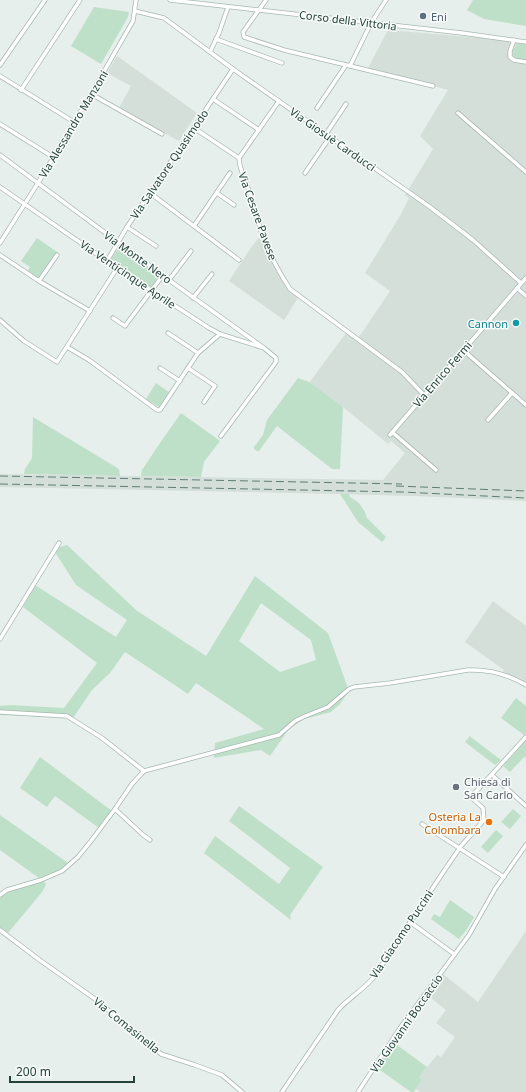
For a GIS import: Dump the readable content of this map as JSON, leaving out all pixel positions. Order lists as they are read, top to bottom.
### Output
{
  "streets": {
    "street": [
      "Corso della Vittoria",
      "Via Alessandro Manzoni",
      "Via Giosuè Carducci",
      "Via Salvatore Quasimodo",
      "Via Cesare Pavese",
      "Via Monte Nero",
      "Via Venticinque Aprile",
      "Via Enrico Fermi",
      "Via Giacomo Puccini",
      "Via Giovanni Boccaccio",
      "Via Comasinella"
    ]
  },
  "crossings": [
    ["Via Alessandro Manzoni", "Via Giosuè Carducci"],
    ["Via Alessandro Manzoni", "Via Monte Nero"],
    ["Via Alessandro Manzoni", "Via Venticinque Aprile"],
    ["Via Giosuè Carducci", "Via Salvatore Quasimodo"],
    ["Via Giosuè Carducci", "Via Cesare Pavese"],
    ["Via Giosuè Carducci", "Via Enrico Fermi"],
    ["Via Salvatore Quasimodo", "Via Monte Nero"],
    ["Via Salvatore Quasimodo", "Via Venticinque Aprile"],
    ["Via Cesare Pavese", "Via Enrico Fermi"],
    ["Via Monte Nero", "Via Venticinque Aprile"]
  ],
  "places": [
    "Eni",
    "Cannon",
    "Chiesa di San Carlo",
    "Osteria La Colombara"
  ],
  "scale_bar": "200 m"
}
